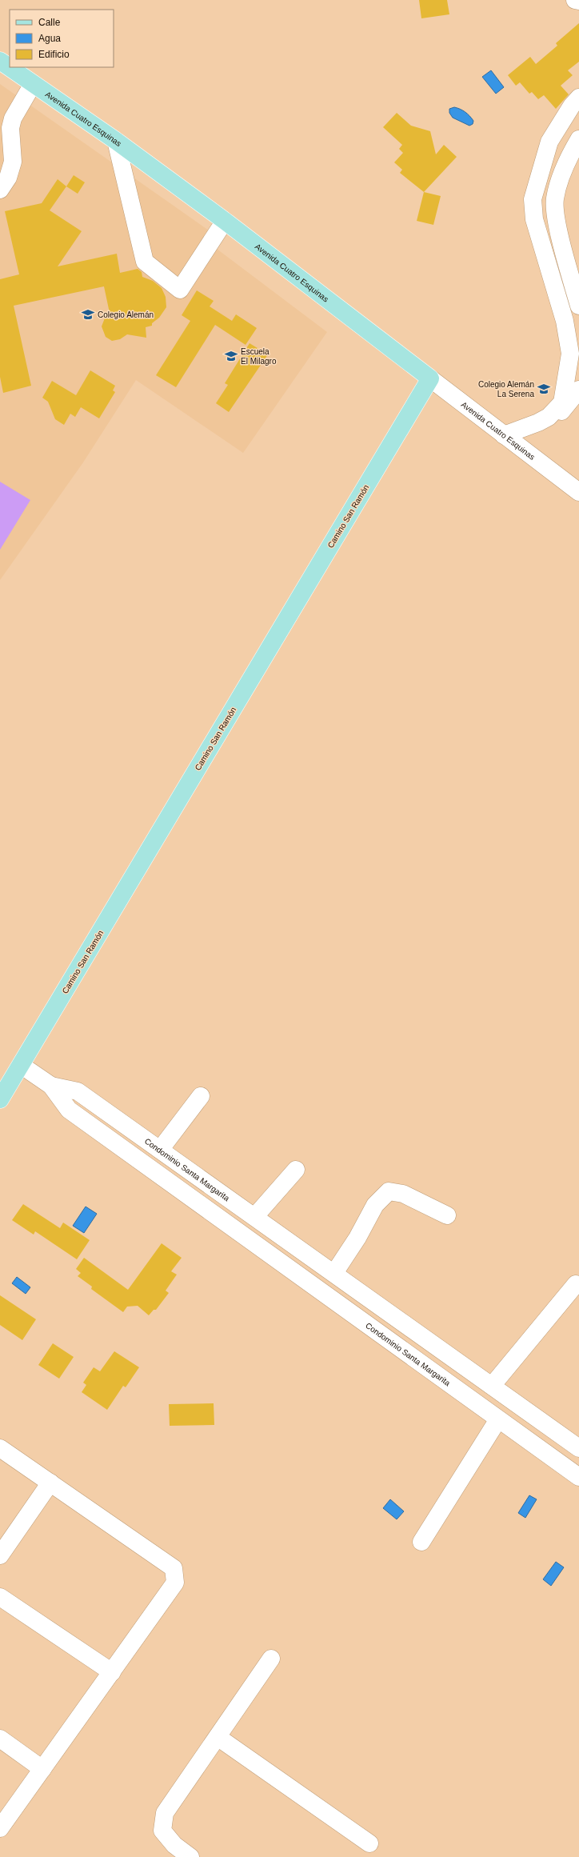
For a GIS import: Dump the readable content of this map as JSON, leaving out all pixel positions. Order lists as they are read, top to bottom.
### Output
{
  "streets": {
    "main road": ["Avenida Cuatro Esquinas", "Camino San Ramón"],
    "street": ["Condominio Santa Margarita"]
  },
  "crossings": [
    ["Avenida Cuatro Esquinas", "Camino San Ramón"],
    ["Camino San Ramón", "Condominio Santa Margarita"]
  ],
  "places": {
    "school or university": ["Colegio Alemán", "Escuela El Milagro", "Colegio Alemán La Serena"]
  },
  "legend": ["Calle", "Agua", "Edificio"]
}
